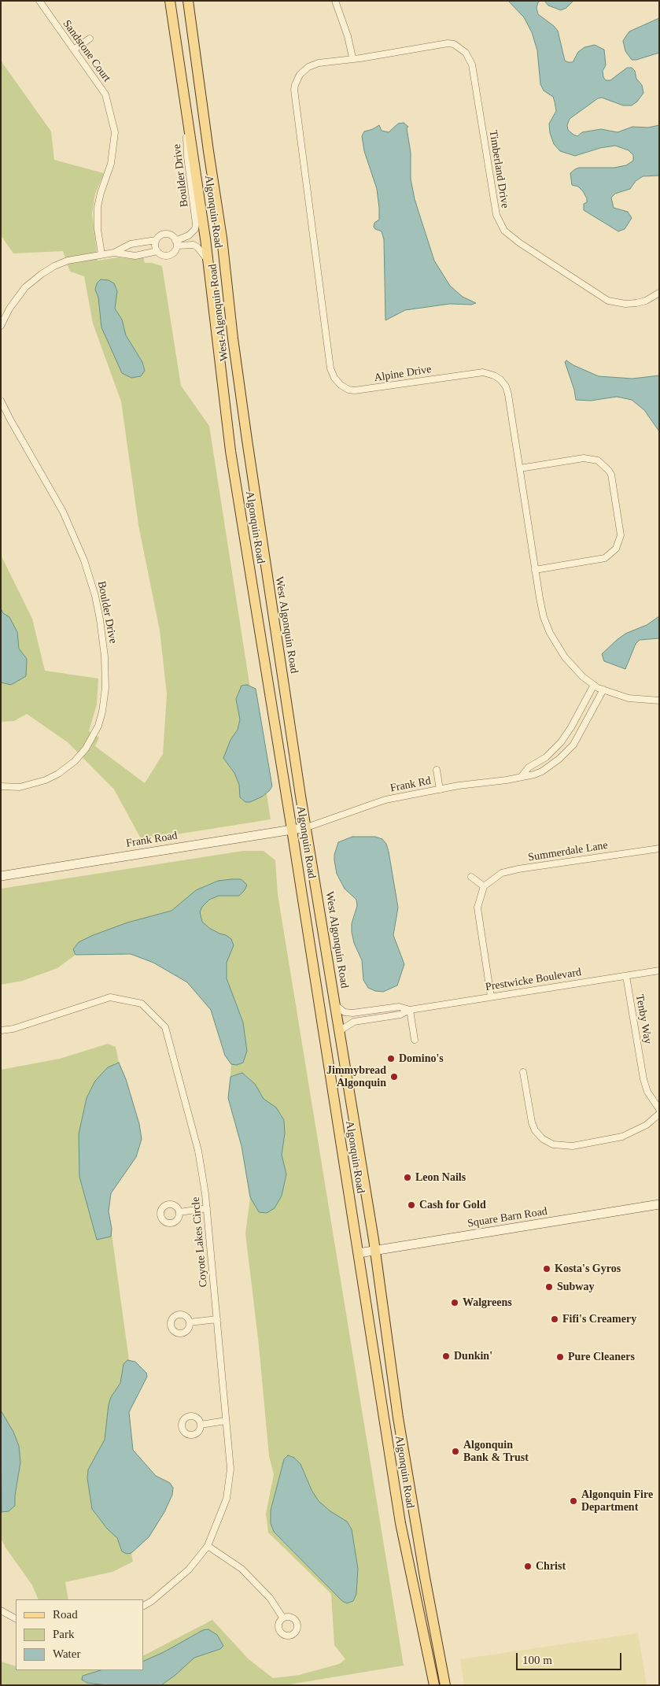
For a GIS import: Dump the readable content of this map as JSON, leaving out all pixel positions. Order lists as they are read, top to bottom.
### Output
{
  "streets": {
    "main road": ["Algonquin Road", "West Algonquin Road"],
    "street": [
      "Sandstone Court",
      "Timberland Drive",
      "Boulder Drive",
      "Alpine Drive",
      "Frank Rd",
      "Frank Road",
      "Summerdale Lane",
      "Prestwicke Boulevard",
      "Tenby Way",
      "Square Barn Road",
      "Coyote Lakes Circle"
    ]
  },
  "crossings": [
    ["Sandstone Court", "Boulder Drive"],
    ["Timberland Drive", "Alpine Drive"],
    ["Boulder Drive", "Algonquin Road"],
    ["Algonquin Road", "West Algonquin Road"],
    ["Algonquin Road", "Frank Road"],
    ["Algonquin Road", "Square Barn Road"],
    ["West Algonquin Road", "Frank Rd"],
    ["West Algonquin Road", "Frank Road"],
    ["West Algonquin Road", "Prestwicke Boulevard"],
    ["West Algonquin Road", "Square Barn Road"],
    ["Alpine Drive", "Frank Rd"],
    ["Frank Rd", "Frank Road"],
    ["Prestwicke Boulevard", "Tenby Way"]
  ],
  "places": [
    "Domino's",
    "Jimmybread Algonquin",
    "Leon Nails",
    "Cash for Gold",
    "Kosta's Gyros",
    "Subway",
    "Walgreens",
    "Fifi's Creamery",
    "Dunkin'",
    "Pure Cleaners",
    "Algonquin Bank & Trust",
    "Algonquin Fire Department",
    "Christ"
  ],
  "legend": ["Road", "Park", "Water"],
  "scale_bar": "100 m"
}
